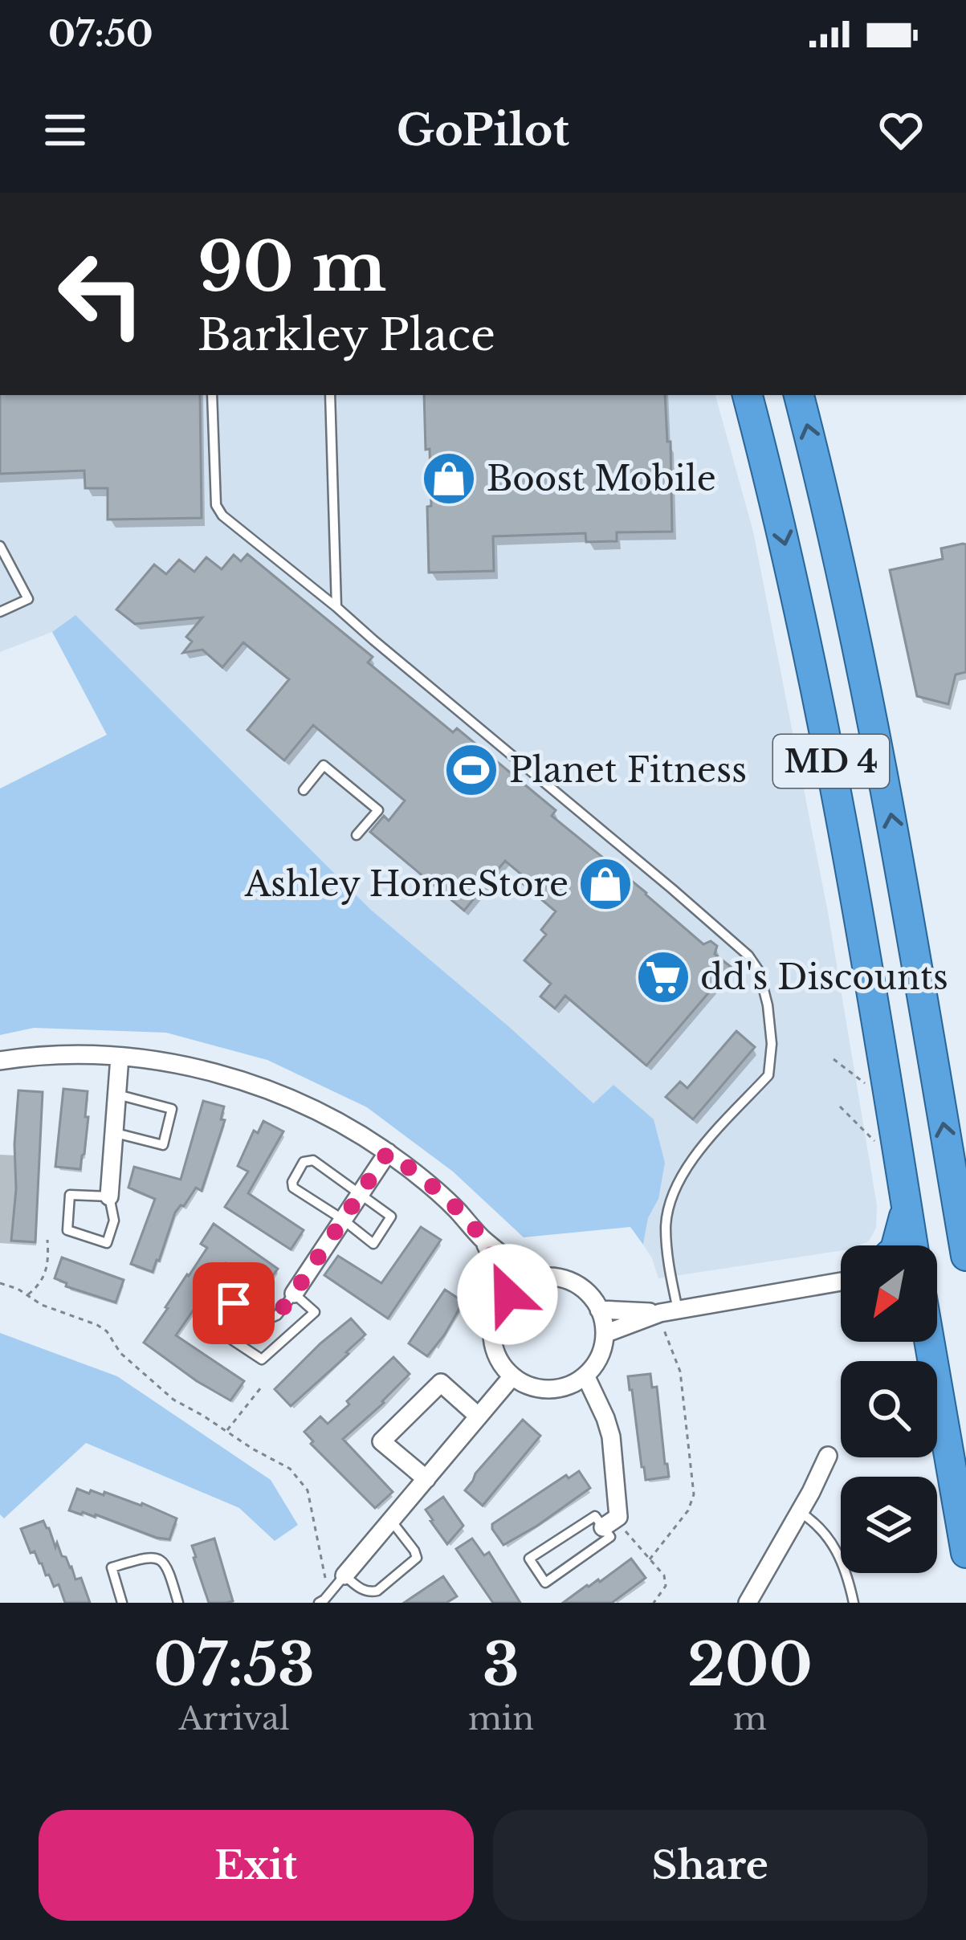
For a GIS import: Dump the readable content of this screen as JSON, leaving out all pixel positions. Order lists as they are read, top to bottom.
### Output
{
  "streets": {
    "highway": ["MD 4"]
  },
  "places": {
    "shop": ["Boost Mobile", "Ashley HomeStore"],
    "sports": ["Planet Fitness"],
    "supermarket": ["dd's Discounts"]
  },
  "north": "bottom left",
  "page": {
    "status": "07:50",
    "header": "GoPilot",
    "turn": ["90 m", "Barkley Place"],
    "eta": [
      "07:53",
      "Arrival",
      "3",
      "min",
      "200",
      "m"
    ],
    "buttons": ["Exit", "Share"]
  }
}
